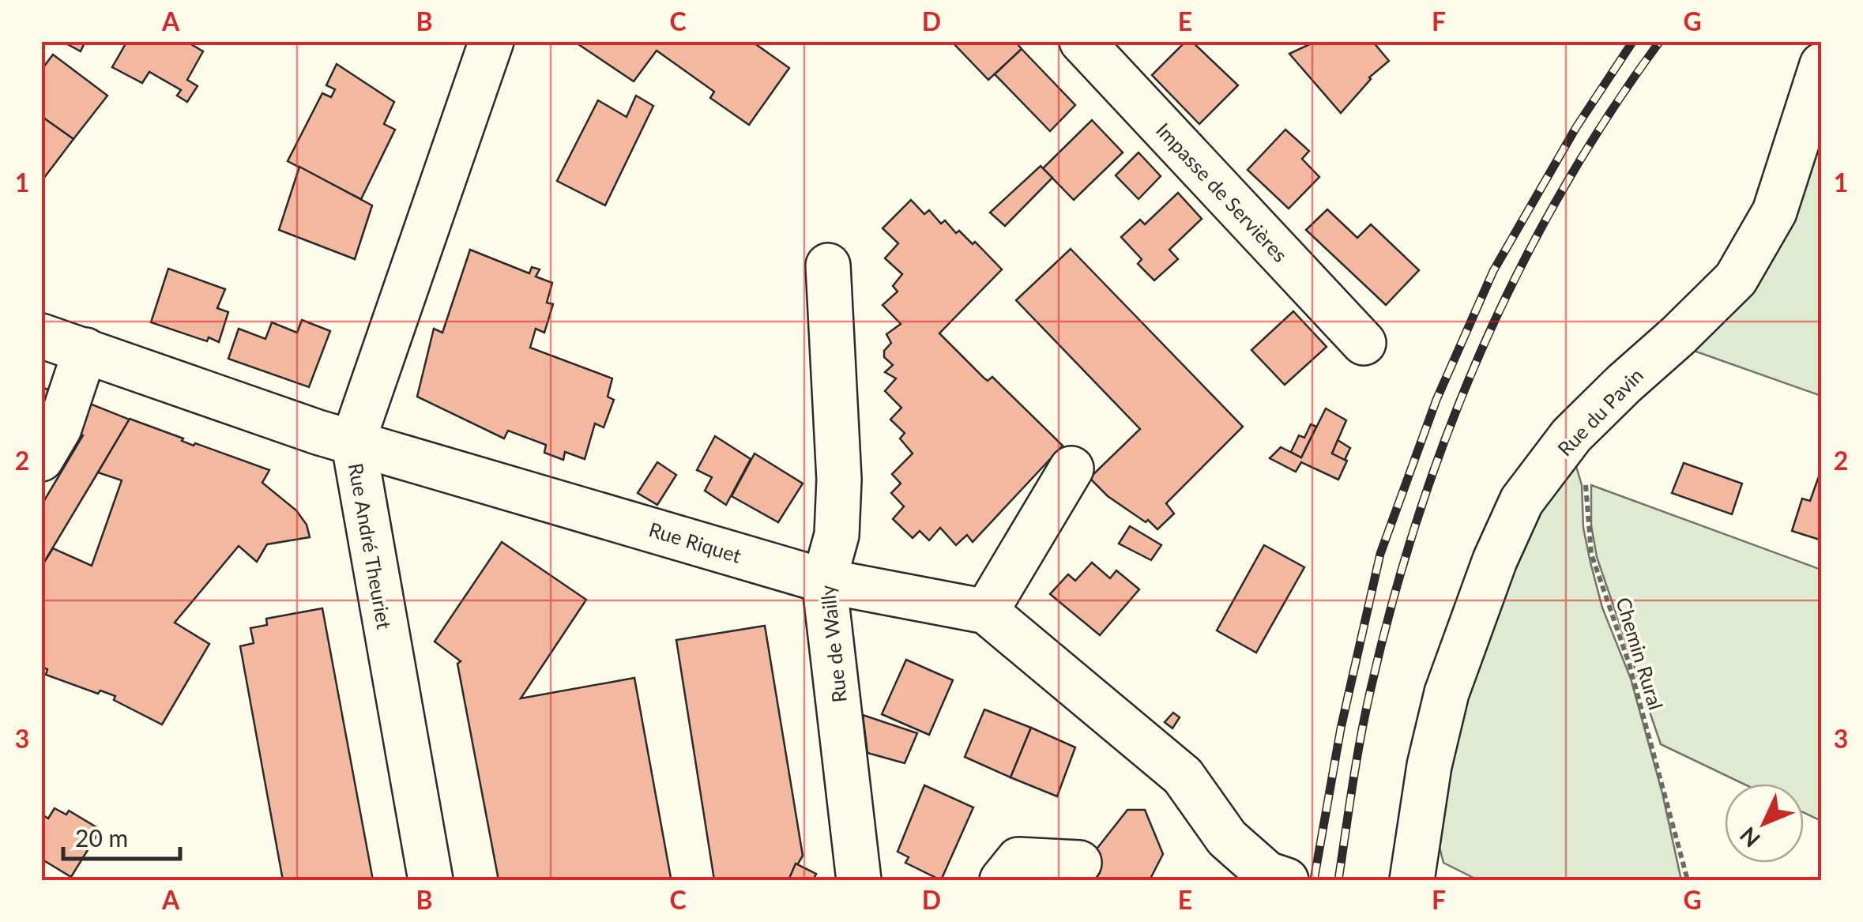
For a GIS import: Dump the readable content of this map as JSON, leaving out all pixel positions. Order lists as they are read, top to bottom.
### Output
{
  "streets": {
    "street": [
      "Impasse de Servières",
      "Rue du Pavin",
      "Rue Riquet",
      "Rue André Theuriet",
      "Rue de Wailly"
    ],
    "path": ["Chemin Rural"]
  },
  "crossings": [
    ["Rue du Pavin", "Chemin Rural"],
    ["Rue Riquet", "Rue André Theuriet"],
    ["Rue Riquet", "Rue de Wailly"]
  ],
  "scale_bar": "20 m",
  "north": "bottom left",
  "grid": {
    "columns": [
      "A",
      "B",
      "C",
      "D",
      "E",
      "F",
      "G"
    ],
    "rows": ["1", "2", "3"]
  }
}
